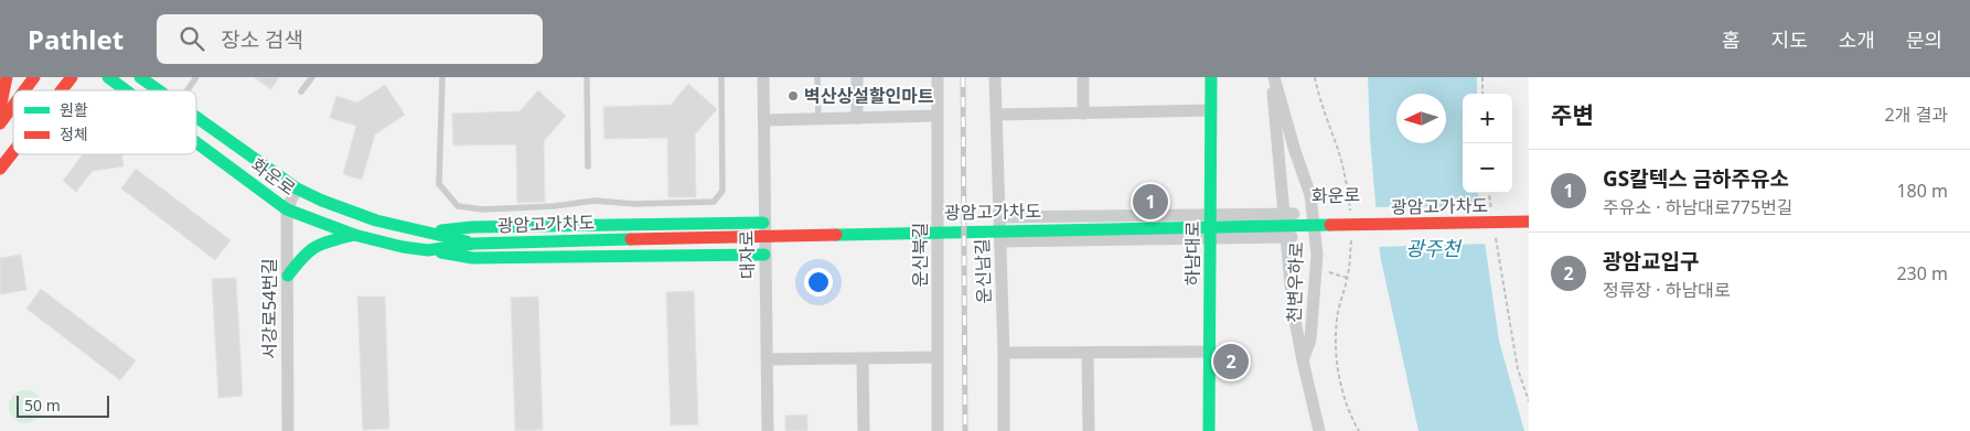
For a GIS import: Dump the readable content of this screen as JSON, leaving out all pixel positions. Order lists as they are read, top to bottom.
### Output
{
  "streets": {
    "street": [
      "화운로",
      "광암고가차도",
      "하남대로",
      "대자로",
      "운신북길",
      "운신남길",
      "천변우하로",
      "서강로54번길"
    ]
  },
  "crossings": [
    ["화운로", "광암고가차도"],
    ["화운로", "하남대로"],
    ["화운로", "운신남길"],
    ["화운로", "천변우하로"],
    ["화운로", "서강로54번길"]
  ],
  "water": ["광주천"],
  "places": ["벽산상설할인마트"],
  "legend": ["원활", "정체"],
  "scale_bar": "50 m",
  "north": "left",
  "page": {
    "header": "Pathlet",
    "search": "장소 검색",
    "nav": [
      "홈",
      "지도",
      "소개",
      "문의"
    ],
    "heading": ["주변", "2개 결과"],
    "map_buttons": ["+", "−"],
    "list": [
      {
        "mark": "1",
        "name": "GS칼텍스 금하주유소",
        "note": "주유소 · 하남대로775번길",
        "value": "180 m"
      },
      {
        "mark": "2",
        "name": "광암교입구",
        "note": "정류장 · 하남대로",
        "value": "230 m"
      }
    ],
    "pins": ["1", "2"],
    "scale": "50 m"
  }
}
